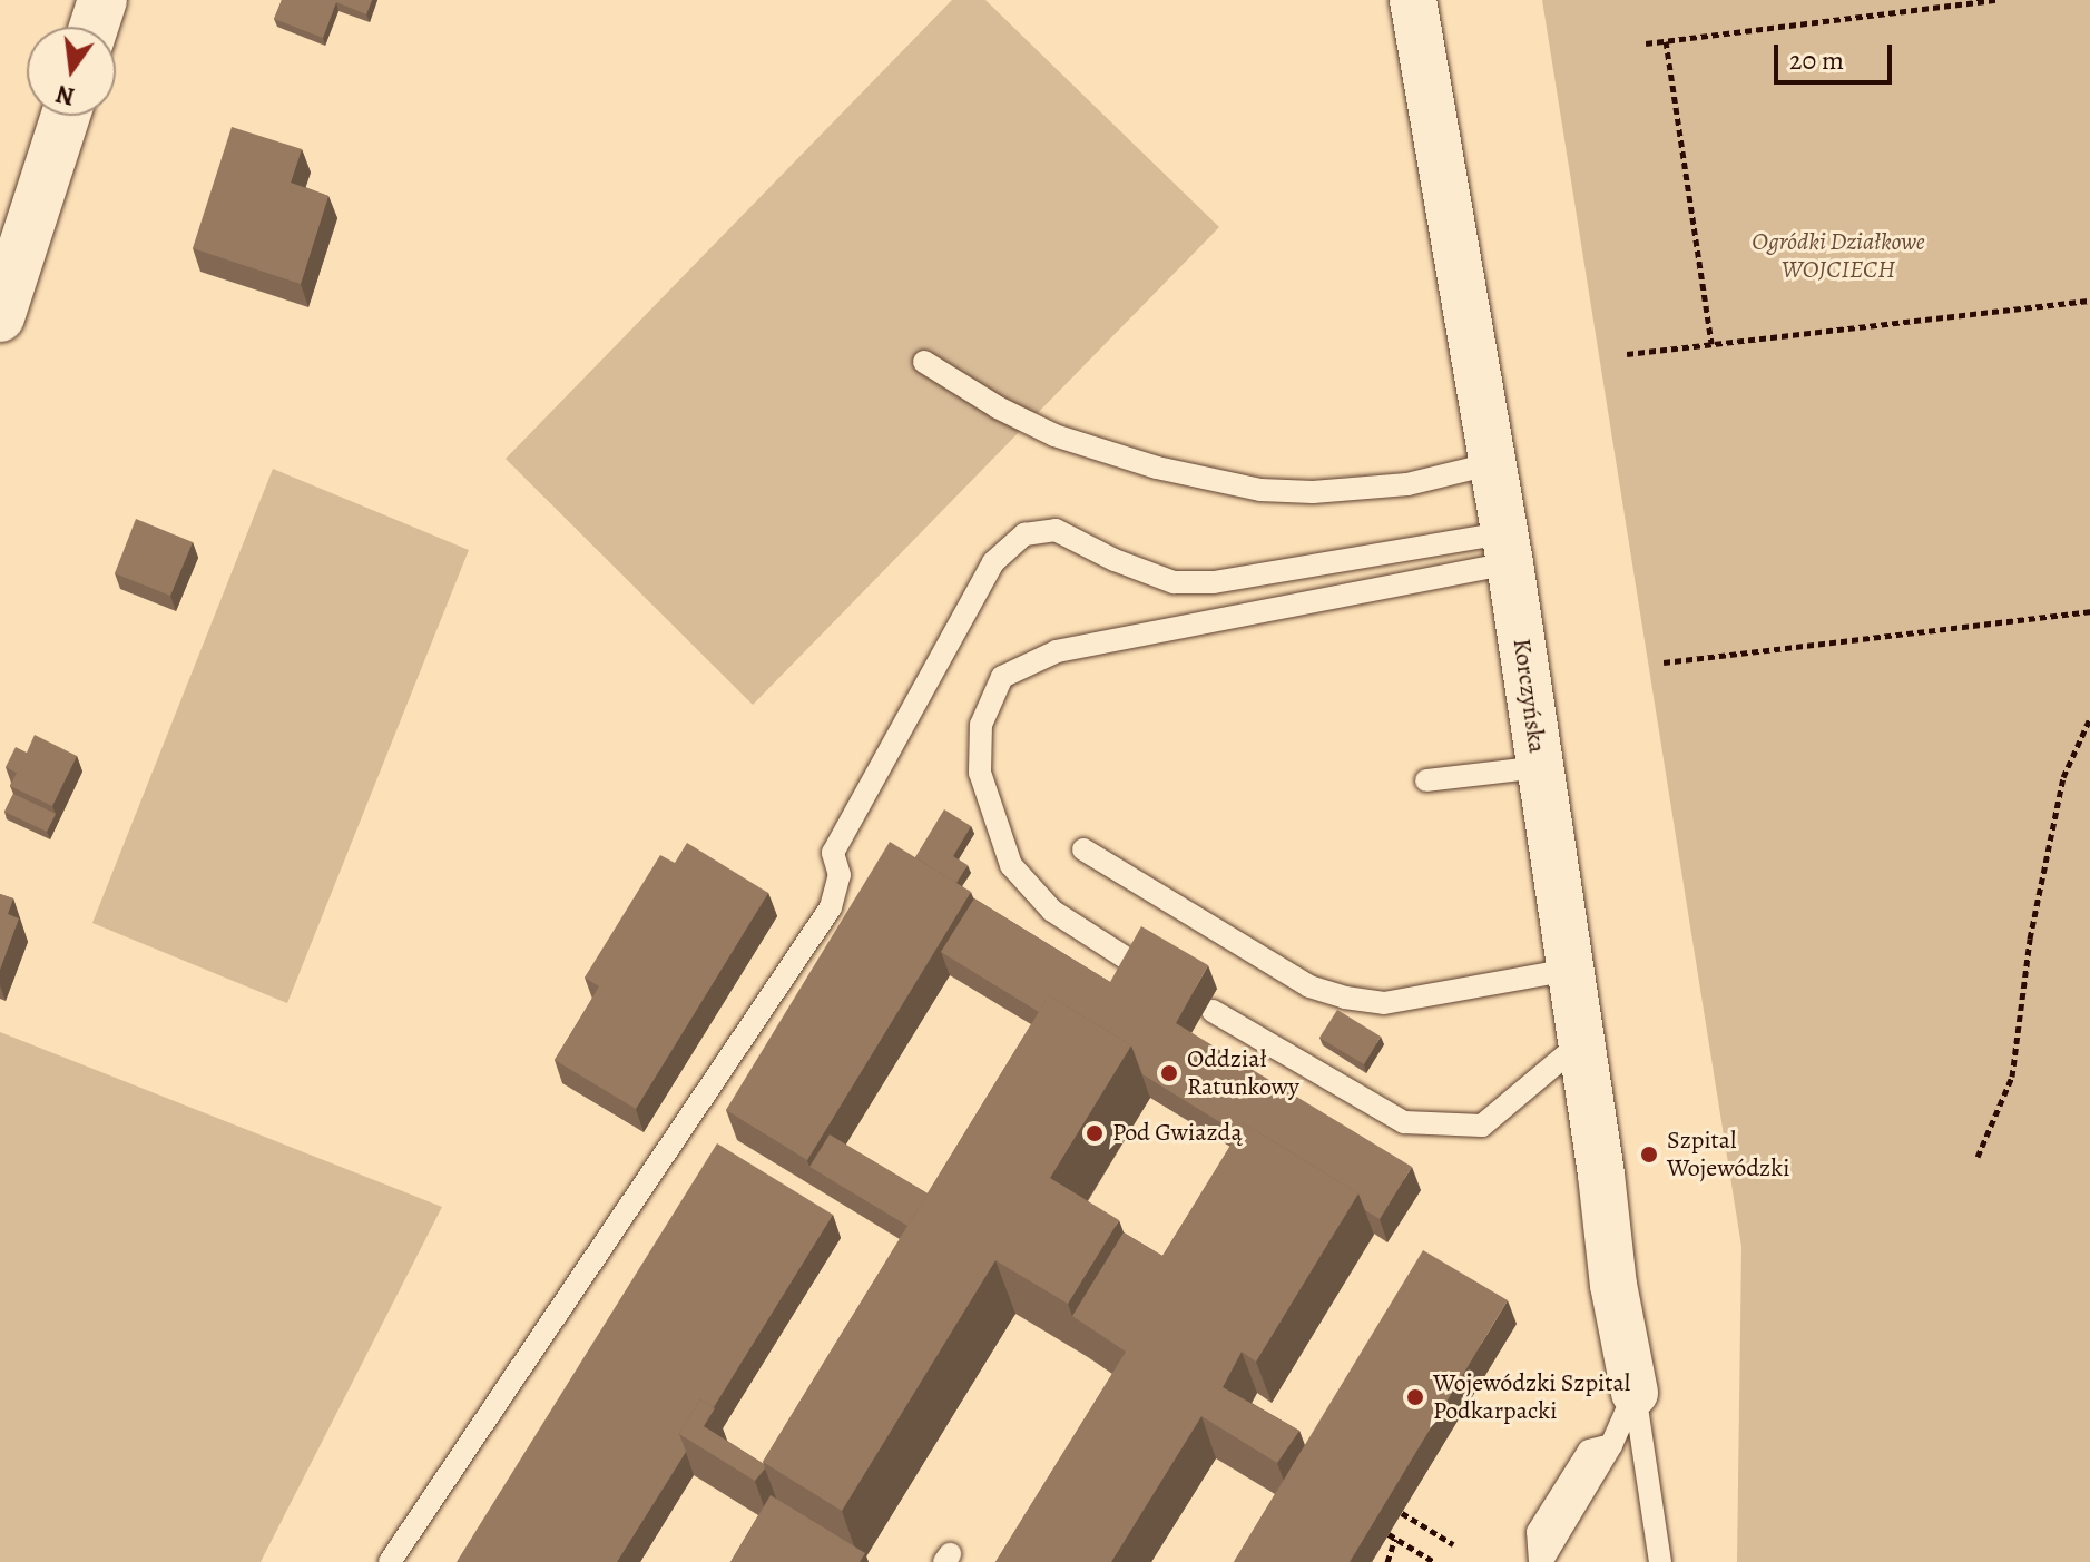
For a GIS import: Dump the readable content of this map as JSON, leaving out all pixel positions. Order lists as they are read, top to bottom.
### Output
{
  "streets": {
    "street": ["Korczyńska"]
  },
  "parks": ["Ogródki Działkowe WOJCIECH"],
  "places": [
    "Oddział Ratunkowy",
    "Pod Gwiazdą",
    "Szpital Wojewódzki",
    "Wojewódzki Szpital Podkarpacki"
  ],
  "scale_bar": "20 m",
  "north": "bottom"
}
